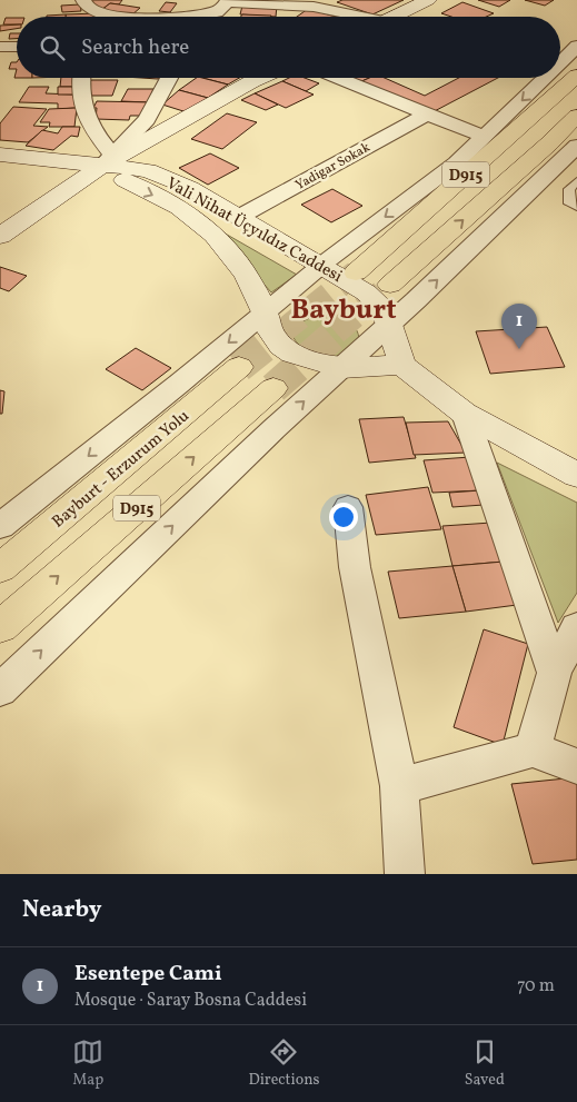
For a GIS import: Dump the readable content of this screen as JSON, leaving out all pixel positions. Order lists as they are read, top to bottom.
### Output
{
  "streets": {
    "highway": ["D915", "Bayburt - Erzurum Yolu"],
    "street": ["Yadigar Sokak", "Vali Nihat Üçyıldız Caddesi"]
  },
  "crossings": [
    ["Yadigar Sokak", "Vali Nihat Üçyıldız Caddesi"]
  ],
  "districts": ["Bayburt"],
  "page": {
    "search": "Search here",
    "pins": "1",
    "heading": "Nearby",
    "list": [
      {
        "mark": "1",
        "name": "Esentepe Cami",
        "note": "Mosque · Saray Bosna Caddesi",
        "value": "70 m"
      }
    ],
    "nav": ["Map", "Directions", "Saved"]
  }
}
